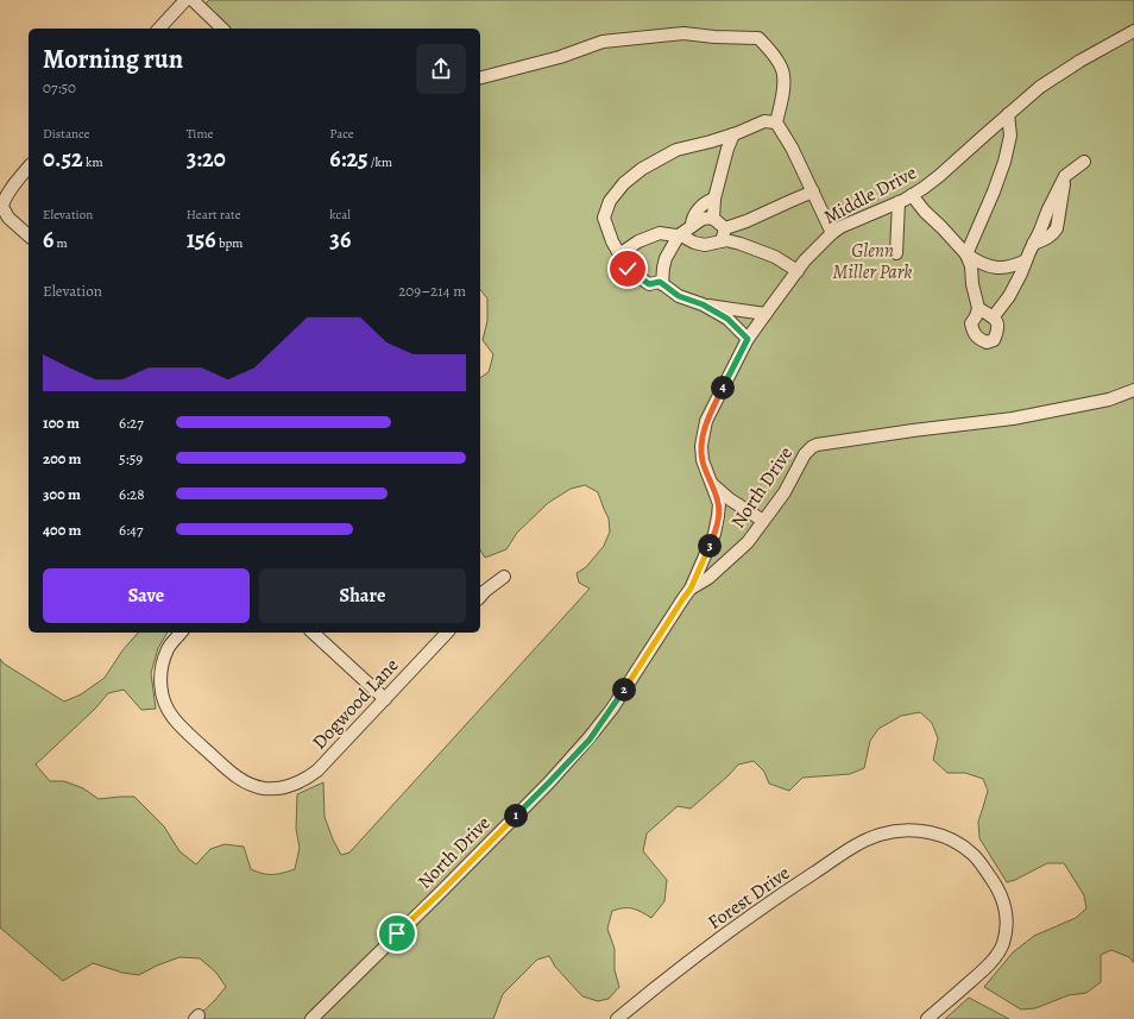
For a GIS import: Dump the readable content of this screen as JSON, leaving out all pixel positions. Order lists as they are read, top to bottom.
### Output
{
  "streets": {
    "street": [
      "Middle Drive",
      "North Drive",
      "Dogwood Lane",
      "Forest Drive"
    ]
  },
  "crossings": [
    ["Middle Drive", "North Drive"]
  ],
  "parks": ["Glenn Miller Park"],
  "page": {
    "heading": ["Morning run", "07:50"],
    "stats": [
      ["Distance", "0.52 km"],
      ["Time", "3:20"],
      ["Pace", "6:25 /km"],
      ["Elevation", "6 m"],
      ["Heart rate", "156 bpm"],
      ["kcal", "36"]
    ],
    "chart": ["Elevation", "209–214 m"],
    "pins": [
      "4",
      "3",
      "2",
      "1"
    ],
    "list": [
      {
        "name": "100 m",
        "note": "6:27"
      },
      {
        "name": "200 m",
        "note": "5:59"
      },
      {
        "name": "300 m",
        "note": "6:28"
      },
      {
        "name": "400 m",
        "note": "6:47"
      }
    ],
    "buttons": ["Save", "Share"]
  }
}
